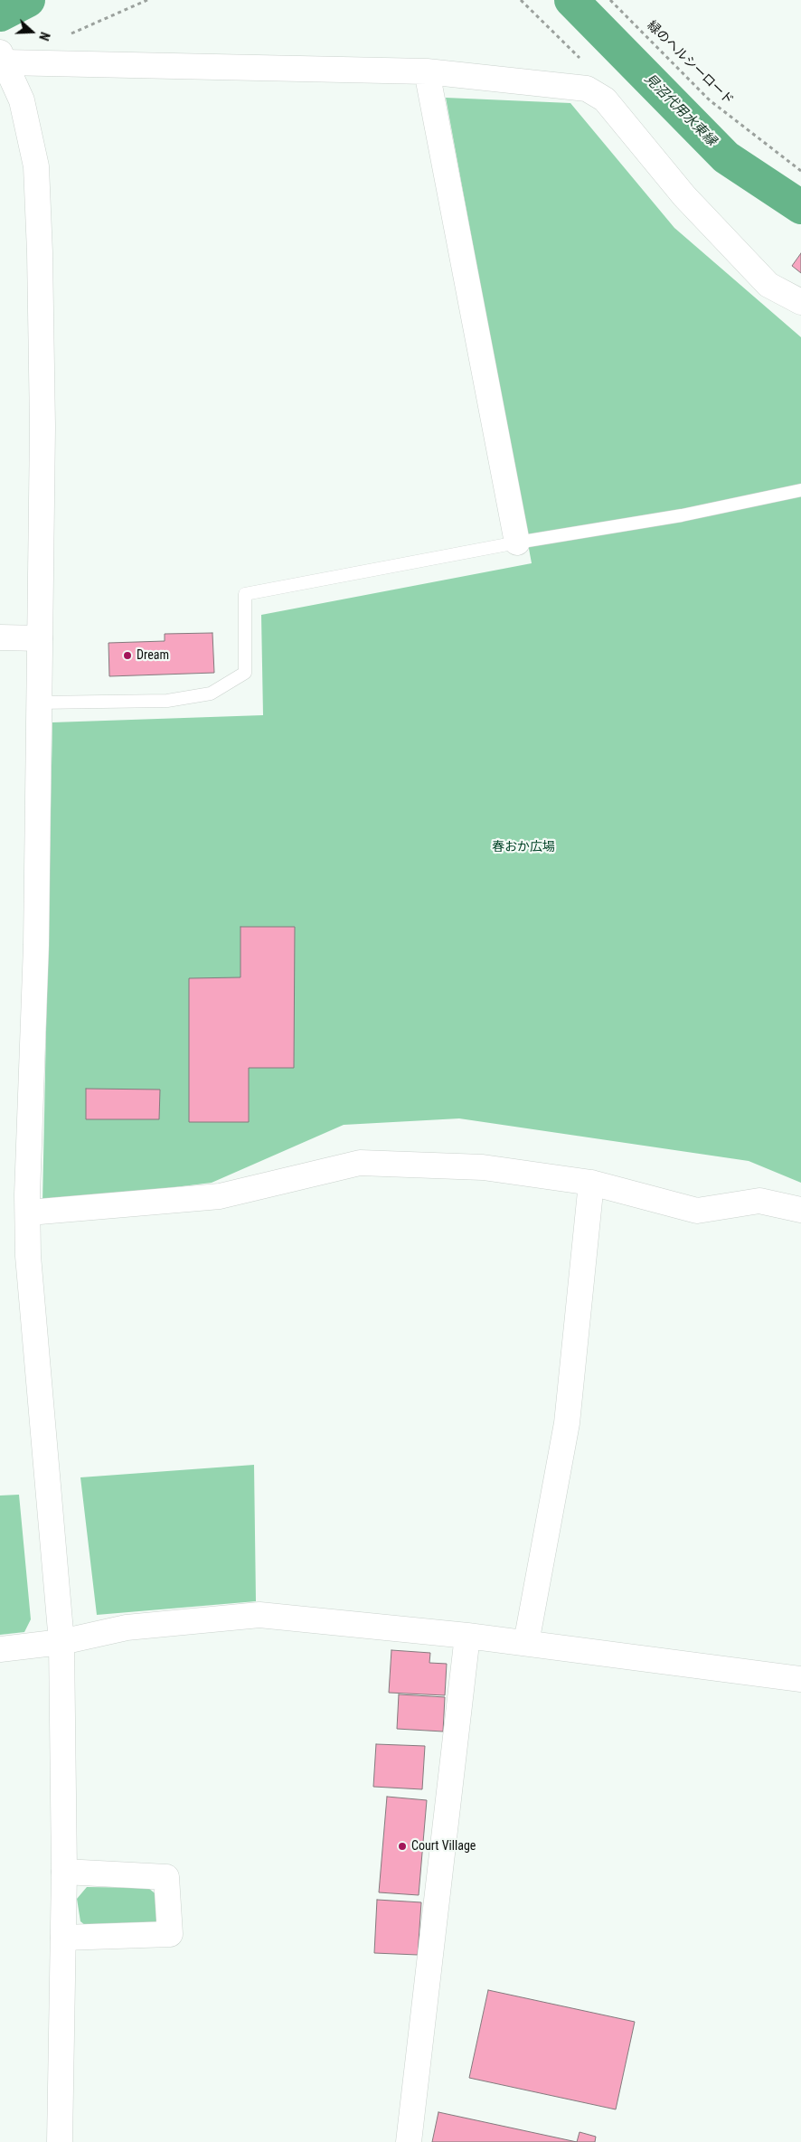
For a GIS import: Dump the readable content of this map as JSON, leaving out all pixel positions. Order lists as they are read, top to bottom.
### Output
{
  "streets": {
    "path": ["緑のヘルシーロード"]
  },
  "water": ["見沼代用水東縁"],
  "parks": ["春おか広場"],
  "places": ["Dream", "Court Village"],
  "north": "right"
}
